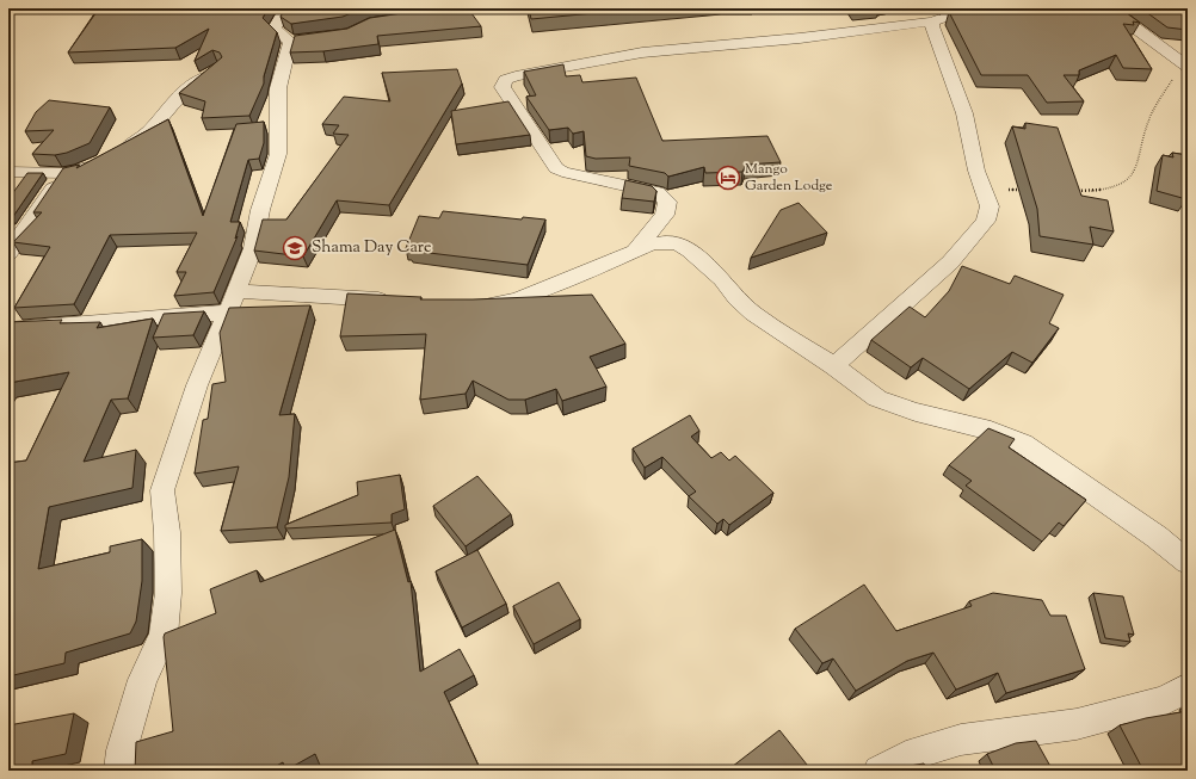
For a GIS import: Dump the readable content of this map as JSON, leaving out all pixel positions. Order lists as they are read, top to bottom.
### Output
{
  "places": {
    "hotel": ["Mango Garden Lodge"],
    "school or university": ["Shama Day Care"]
  }
}
